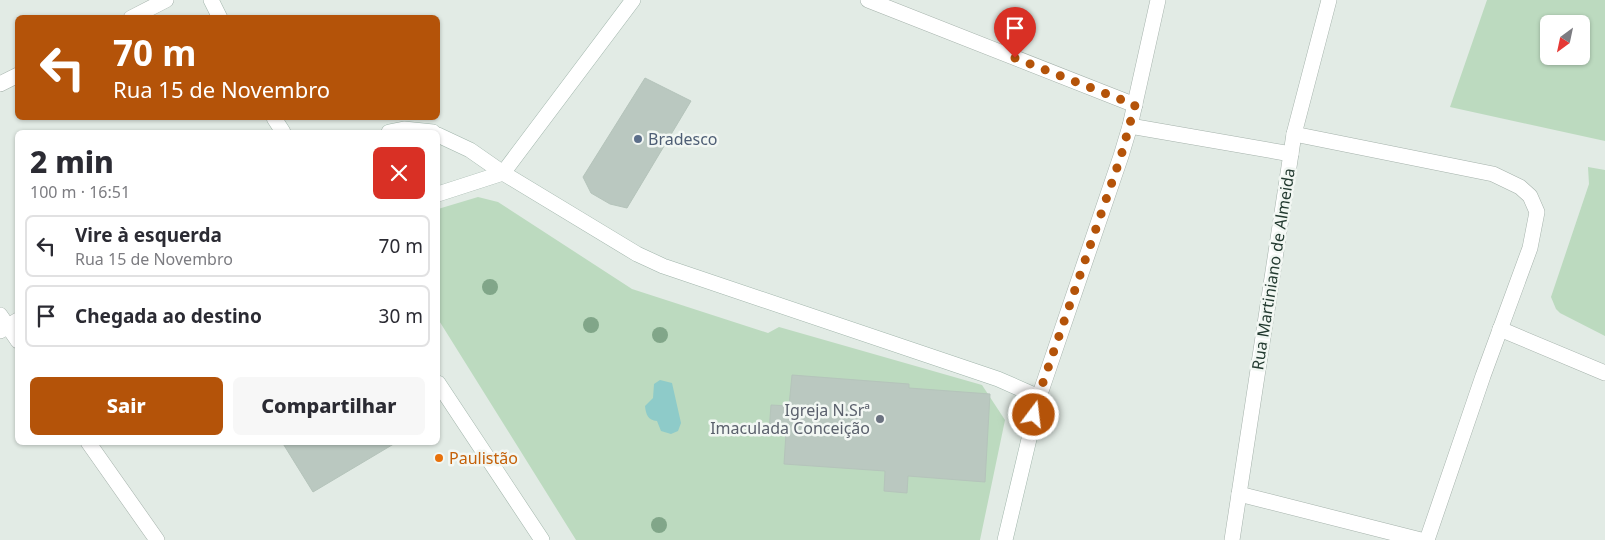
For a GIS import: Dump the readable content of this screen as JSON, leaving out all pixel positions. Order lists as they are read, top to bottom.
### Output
{
  "streets": {
    "street": ["Rua Martiniano de Almeida"]
  },
  "places": ["Bradesco", "Igreja N.Srª Imaculada Conceição", "Paulistão"],
  "north": "bottom left",
  "page": {
    "turn": ["70 m", "Rua 15 de Novembro"],
    "heading": ["2 min", "100 m · 16:51"],
    "list": [
      {
        "name": "Vire à esquerda",
        "note": "Rua 15 de Novembro",
        "value": "70 m"
      },
      {
        "name": "Chegada ao destino",
        "value": "30 m"
      }
    ],
    "buttons": ["Sair", "Compartilhar"]
  }
}
